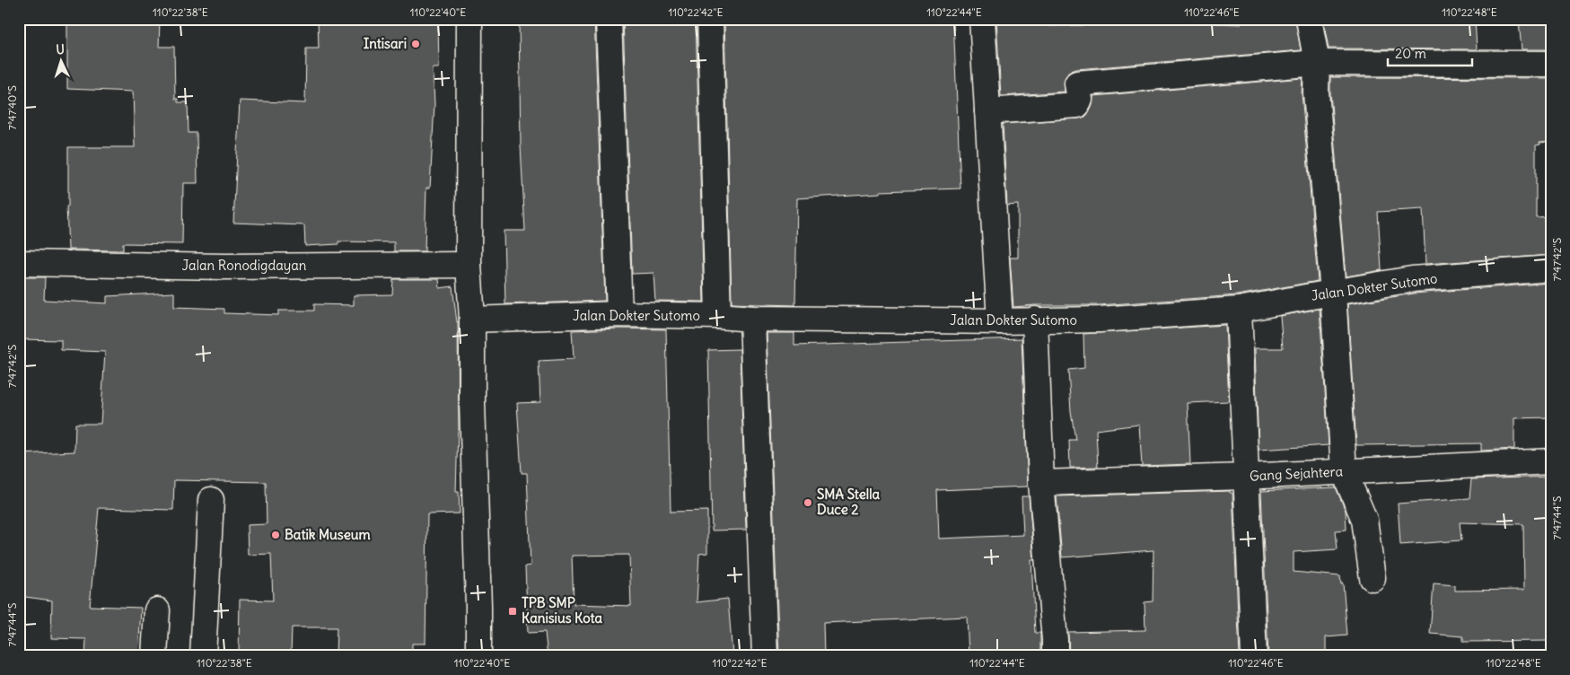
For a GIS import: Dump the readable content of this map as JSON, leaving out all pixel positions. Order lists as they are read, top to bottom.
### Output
{
  "streets": {
    "street": ["Jalan Ronodigdayan", "Jalan Dokter Sutomo", "Gang Sejahtera"]
  },
  "places": {
    "other": ["Intisari", "SMA Stella Duce 2", "Batik Museum"],
    "transit": ["TPB SMP Kanisius Kota"]
  },
  "scale_bar": "20 m",
  "north": "top",
  "coordinates": [
    "110°22'38\"E",
    "110°22'40\"E",
    "110°22'42\"E",
    "110°22'44\"E",
    "110°22'46\"E",
    "110°22'48\"E",
    "7°47'40\"S",
    "7°47'42\"S",
    "7°47'44\"S"
  ]
}
